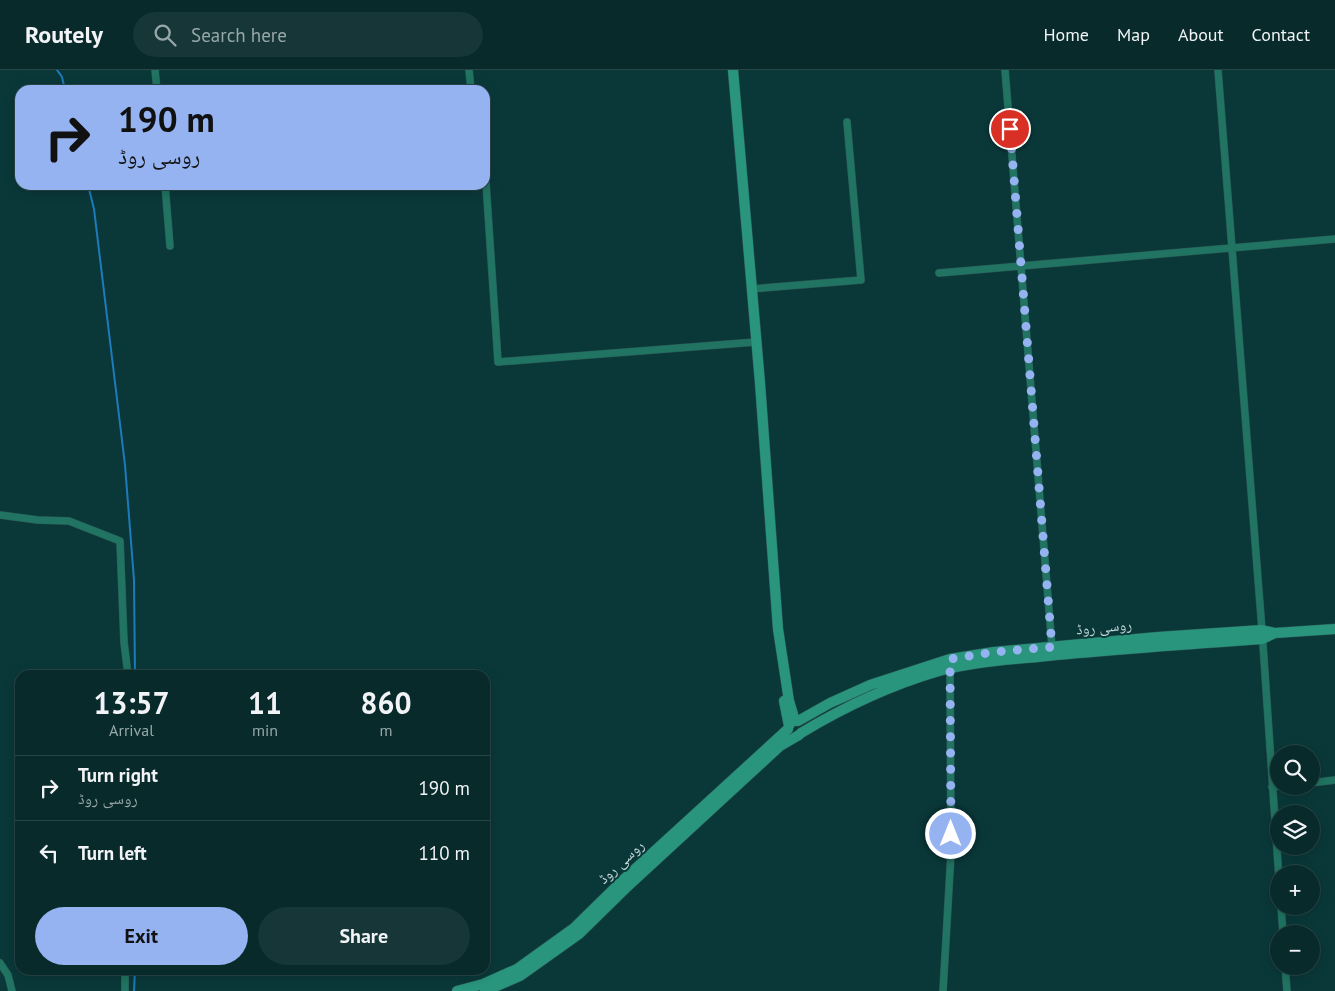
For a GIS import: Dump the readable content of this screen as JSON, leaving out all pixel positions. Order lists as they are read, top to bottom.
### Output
{
  "streets": {
    "main road": ["روسی روڈ"]
  },
  "page": {
    "header": "Routely",
    "search": "Search here",
    "nav": [
      "Home",
      "Map",
      "About",
      "Contact"
    ],
    "turn": ["190 m", "روسی روڈ"],
    "eta": [
      "13:57",
      "Arrival",
      "11",
      "min",
      "860",
      "m"
    ],
    "map_buttons": ["+", "−"],
    "list": [
      {
        "name": "Turn right",
        "note": "روسی روڈ",
        "value": "190 m"
      },
      {
        "name": "Turn left",
        "value": "110 m"
      }
    ],
    "buttons": ["Exit", "Share"]
  }
}
